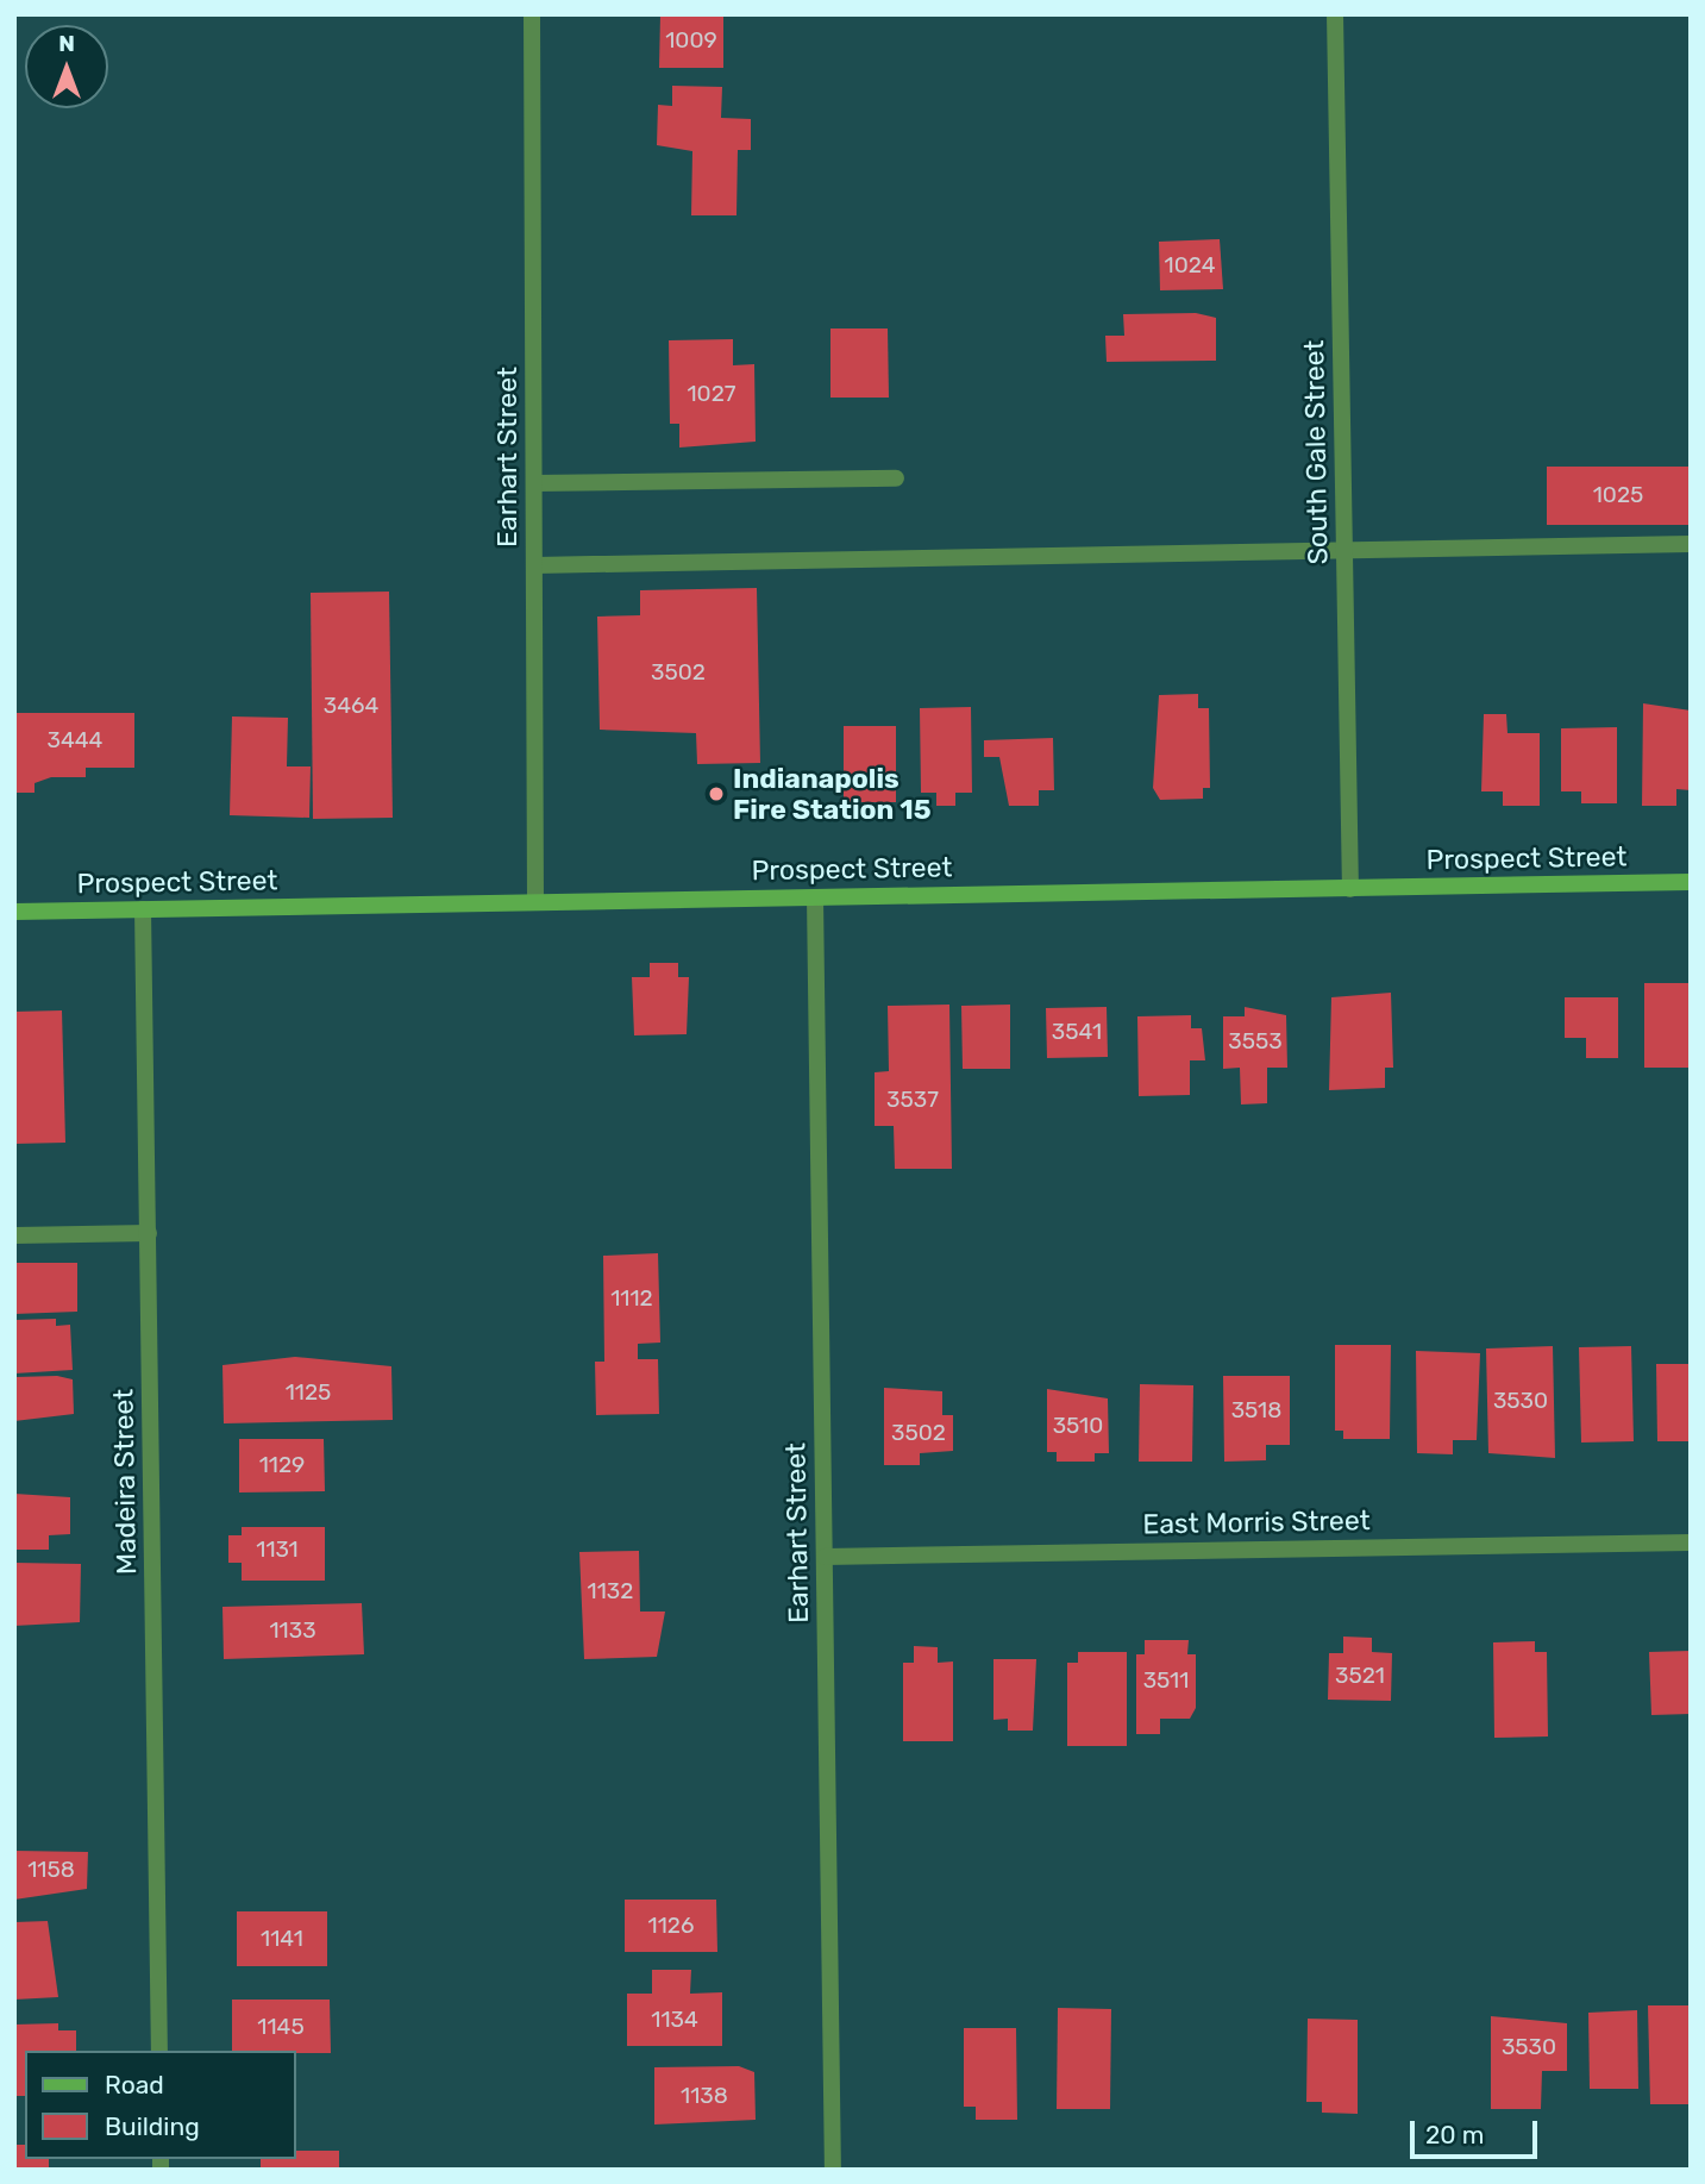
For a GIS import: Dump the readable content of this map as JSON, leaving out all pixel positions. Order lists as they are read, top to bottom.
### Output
{
  "streets": {
    "main road": ["Prospect Street"],
    "street": [
      "South Gale Street",
      "Earhart Street",
      "Madeira Street",
      "East Morris Street"
    ]
  },
  "crossings": [
    ["South Gale Street", "Prospect Street"],
    ["Earhart Street", "Prospect Street"],
    ["Earhart Street", "East Morris Street"],
    ["Prospect Street", "Madeira Street"]
  ],
  "places": ["Indianapolis Fire Station 15"],
  "house_numbers": [
    "1009",
    "1024",
    "1027",
    "1025",
    "3502",
    "3464",
    "3444",
    "3541",
    "3553",
    "3537",
    "1112",
    "1125",
    "3530",
    "3518",
    "3510",
    "3502",
    "1129",
    "1131",
    "1132",
    "1133",
    "3521",
    "3511",
    "1158",
    "1126",
    "1141",
    "1134",
    "1145",
    "3530",
    "1138"
  ],
  "legend": ["Road", "Building"],
  "scale_bar": "20 m",
  "north": "top"
}
